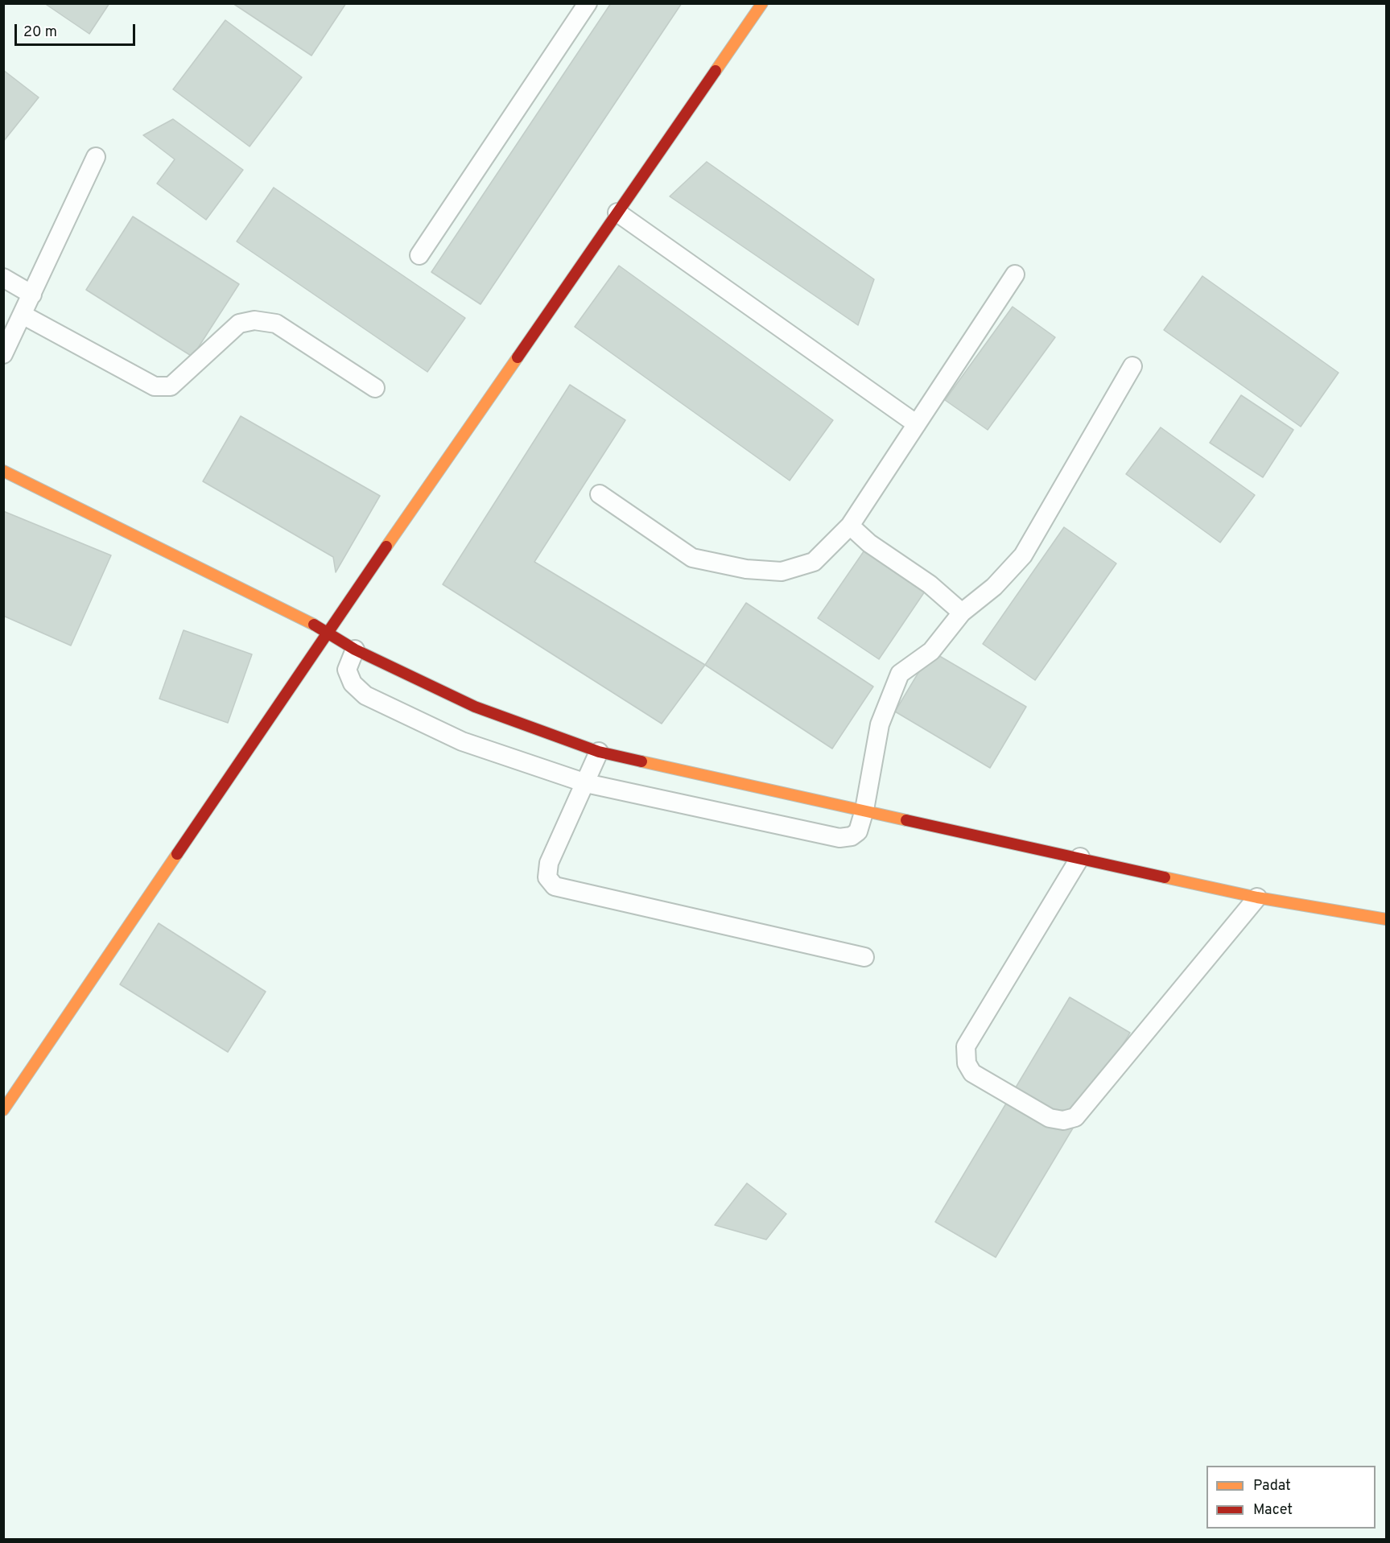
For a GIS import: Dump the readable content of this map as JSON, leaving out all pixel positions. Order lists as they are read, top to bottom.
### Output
{
  "legend": ["Padat", "Macet"],
  "scale_bar": "20 m"
}
